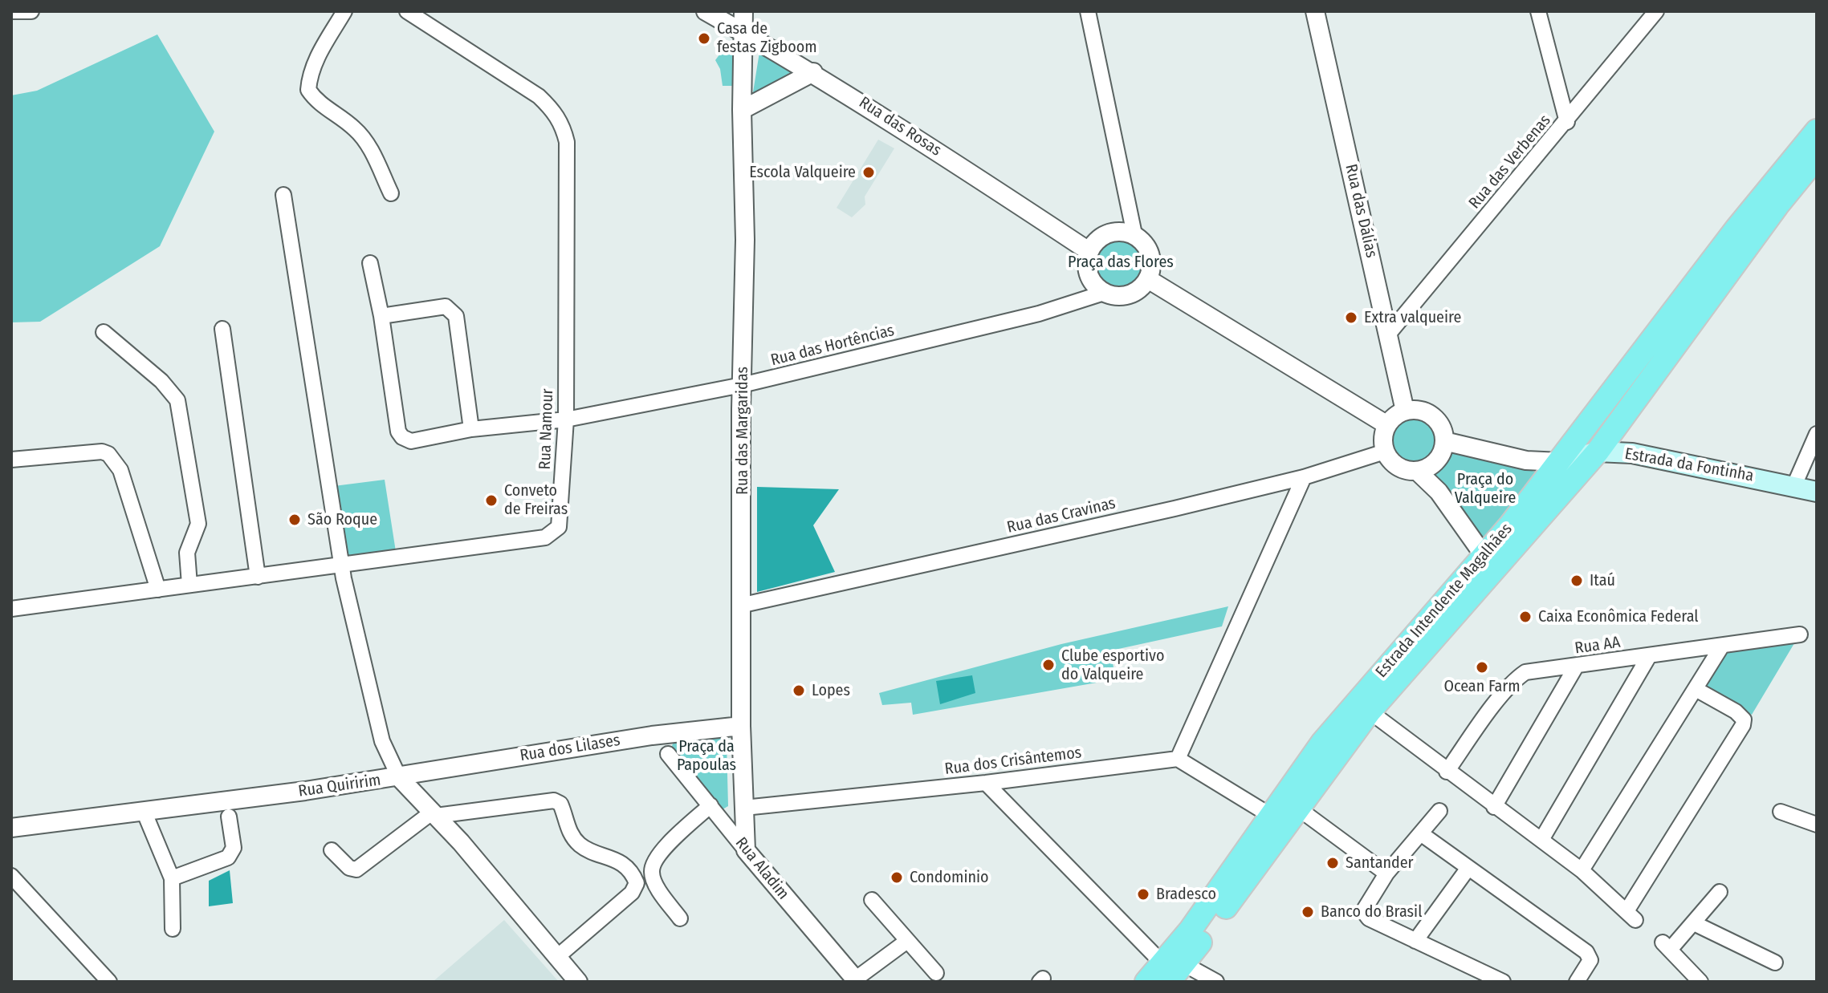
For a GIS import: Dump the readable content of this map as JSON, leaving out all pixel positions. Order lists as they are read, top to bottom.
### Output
{
  "streets": {
    "main road": ["Estrada da Fontinha", "Estrada Intendente Magalhães"],
    "street": [
      "Rua das Rosas",
      "Rua das Verbenas",
      "Rua das Dálias",
      "Rua das Hortências",
      "Rua Namour",
      "Rua das Margaridas",
      "Rua das Cravinas",
      "Rua AA",
      "Rua dos Lilases",
      "Rua dos Crisântemos",
      "Rua Quiririm",
      "Rua Aladim"
    ]
  },
  "crossings": [
    ["Rua das Rosas", "Rua das Hortências"],
    ["Rua das Rosas", "Rua das Margaridas"],
    ["Rua das Verbenas", "Rua das Dálias"],
    ["Rua das Dálias", "Rua das Cravinas"],
    ["Rua das Hortências", "Rua Namour"],
    ["Rua das Hortências", "Rua das Margaridas"],
    ["Rua das Margaridas", "Rua das Cravinas"],
    ["Rua das Margaridas", "Rua dos Lilases"],
    ["Rua das Margaridas", "Rua dos Crisântemos"],
    ["Rua das Margaridas", "Rua Aladim"],
    ["Estrada da Fontinha", "Estrada Intendente Magalhães"],
    ["Rua dos Lilases", "Rua Quiririm"]
  ],
  "parks": ["Praça das Flores", "Praça do Valqueire", "Praça da Papoulas"],
  "places": [
    "Casa de festas Zigboom",
    "Escola Valqueire",
    "Extra valqueire",
    "Conveto de Freiras",
    "São Roque",
    "Itaú",
    "Caixa Econômica Federal",
    "Clube esportivo do Valqueire",
    "Ocean Farm",
    "Lopes",
    "Santander",
    "Condominio",
    "Bradesco",
    "Banco do Brasil"
  ]
}
